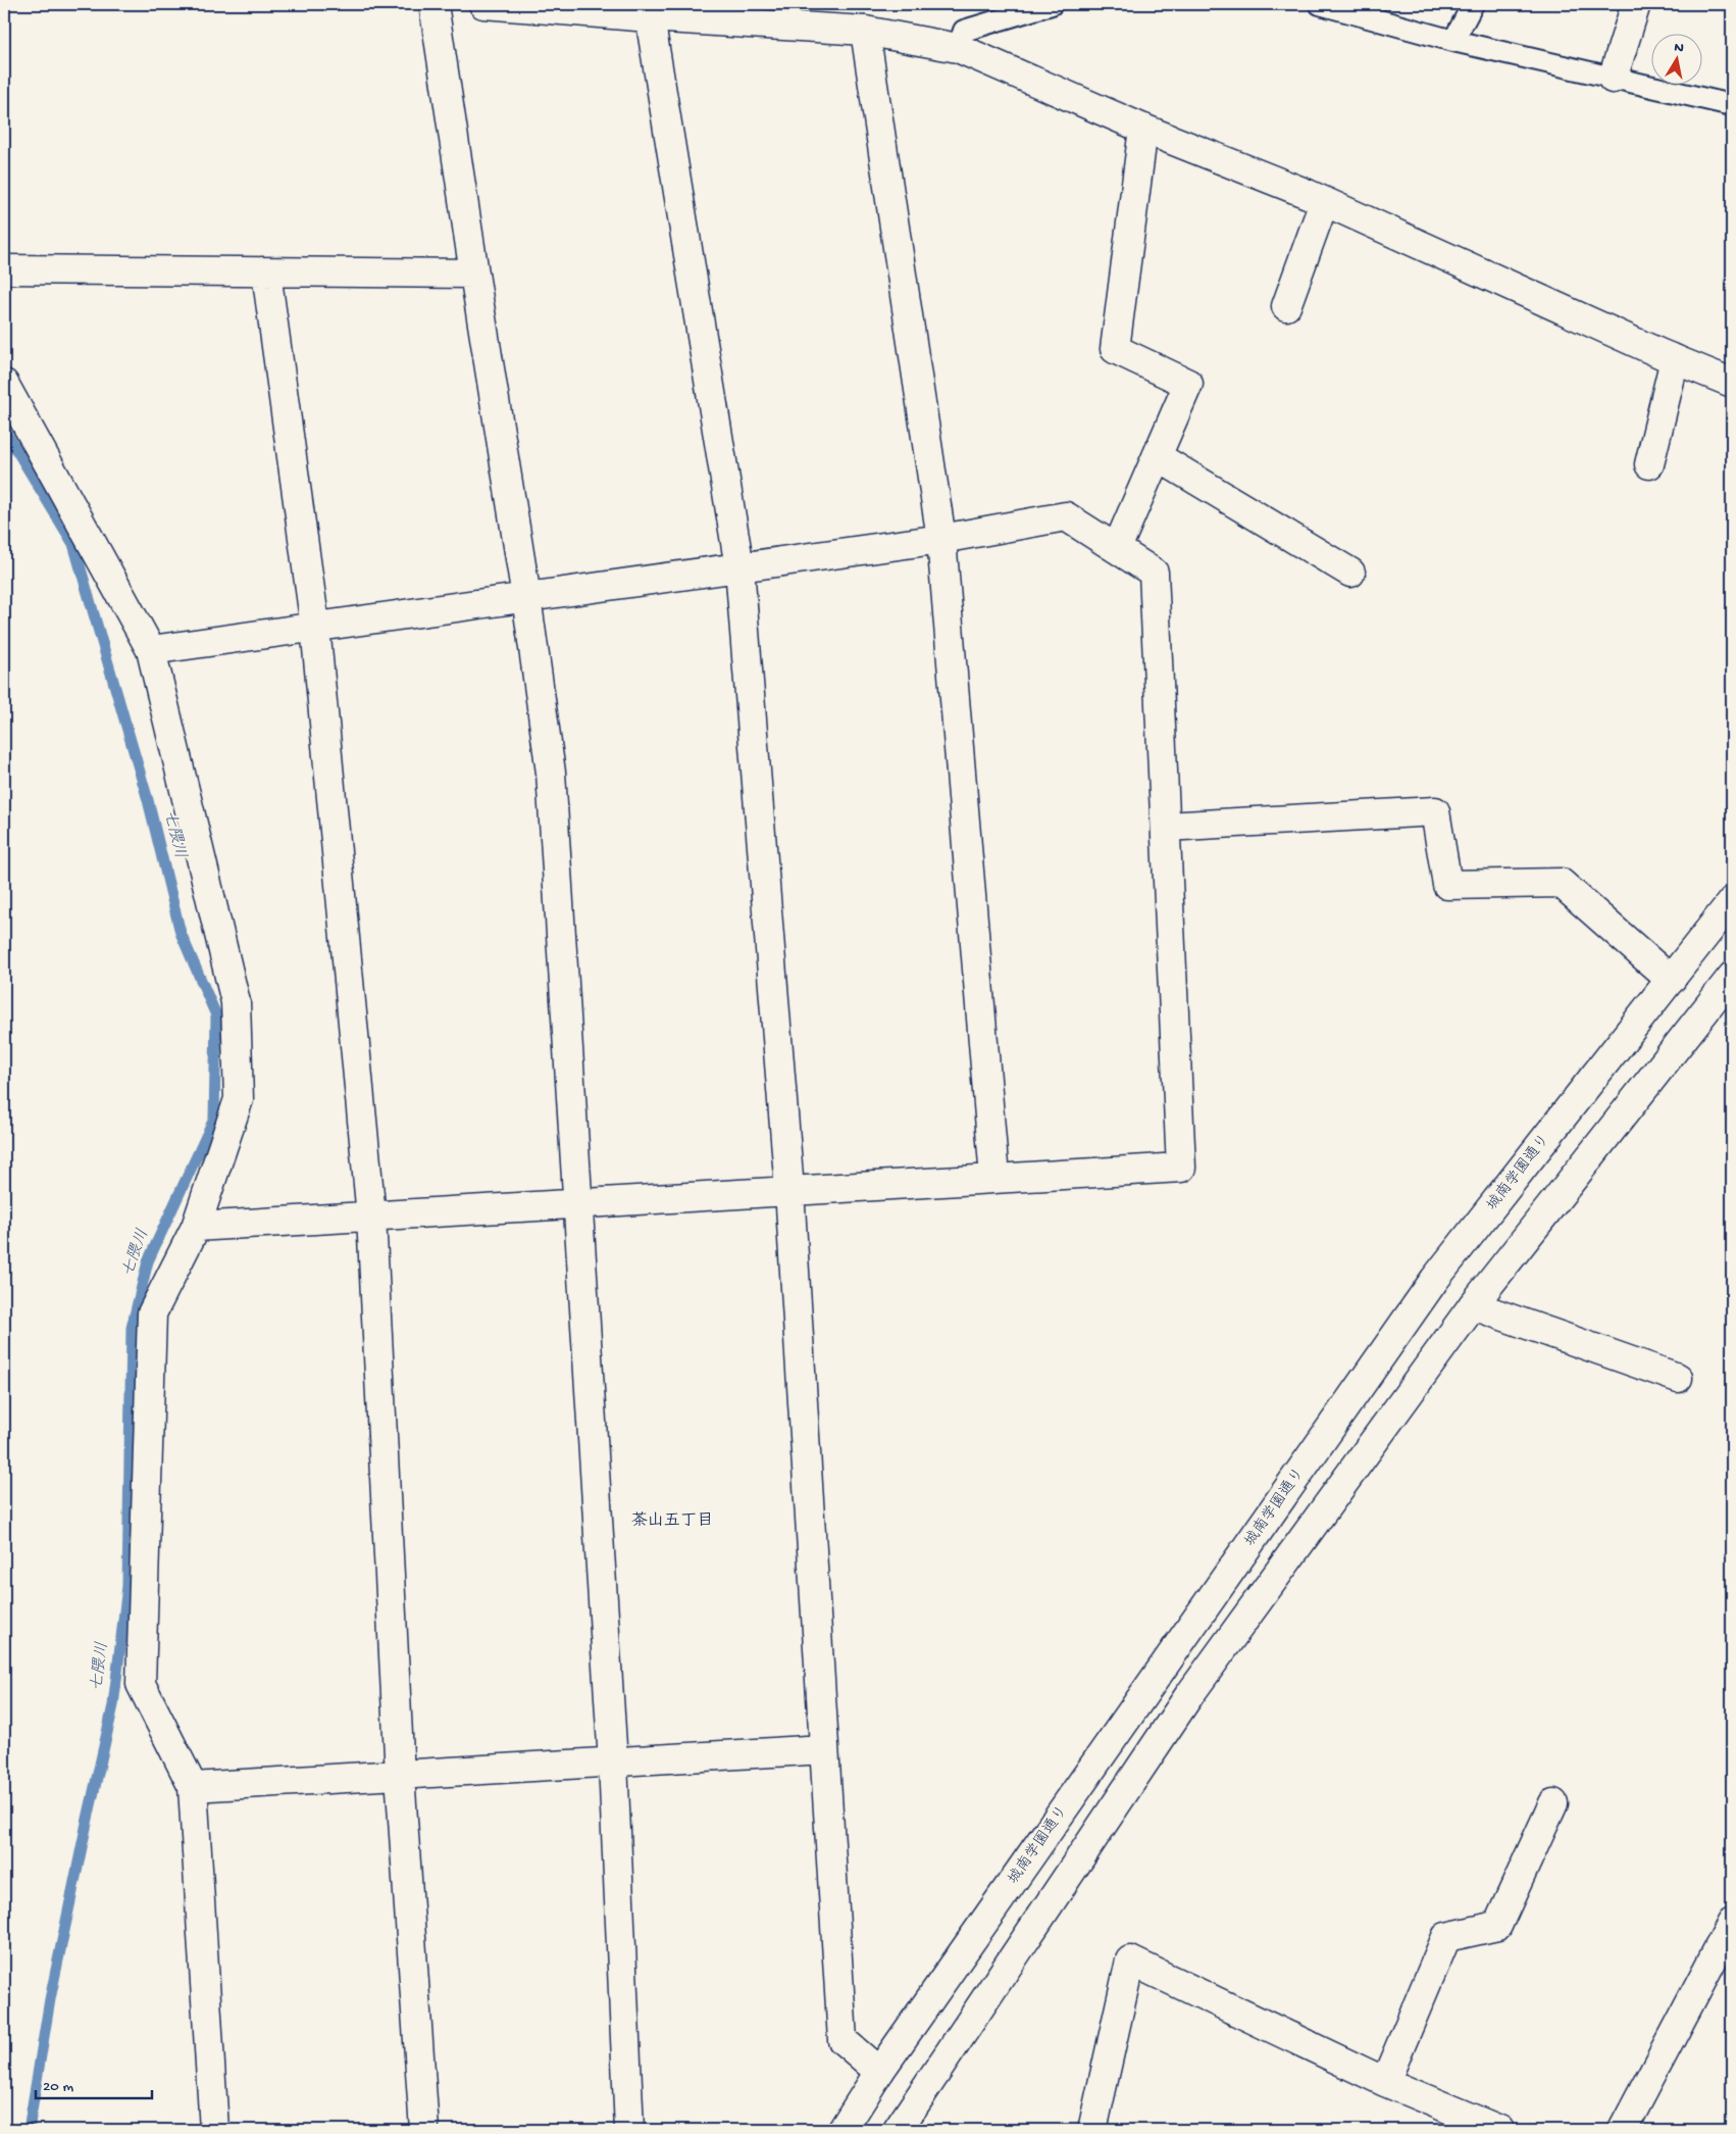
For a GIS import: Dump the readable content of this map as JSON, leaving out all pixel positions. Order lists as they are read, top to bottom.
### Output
{
  "streets": {
    "street": ["城南学園通り"]
  },
  "districts": ["茶山五丁目"],
  "water": ["七隈川"],
  "scale_bar": "20 m",
  "north": "top"
}
